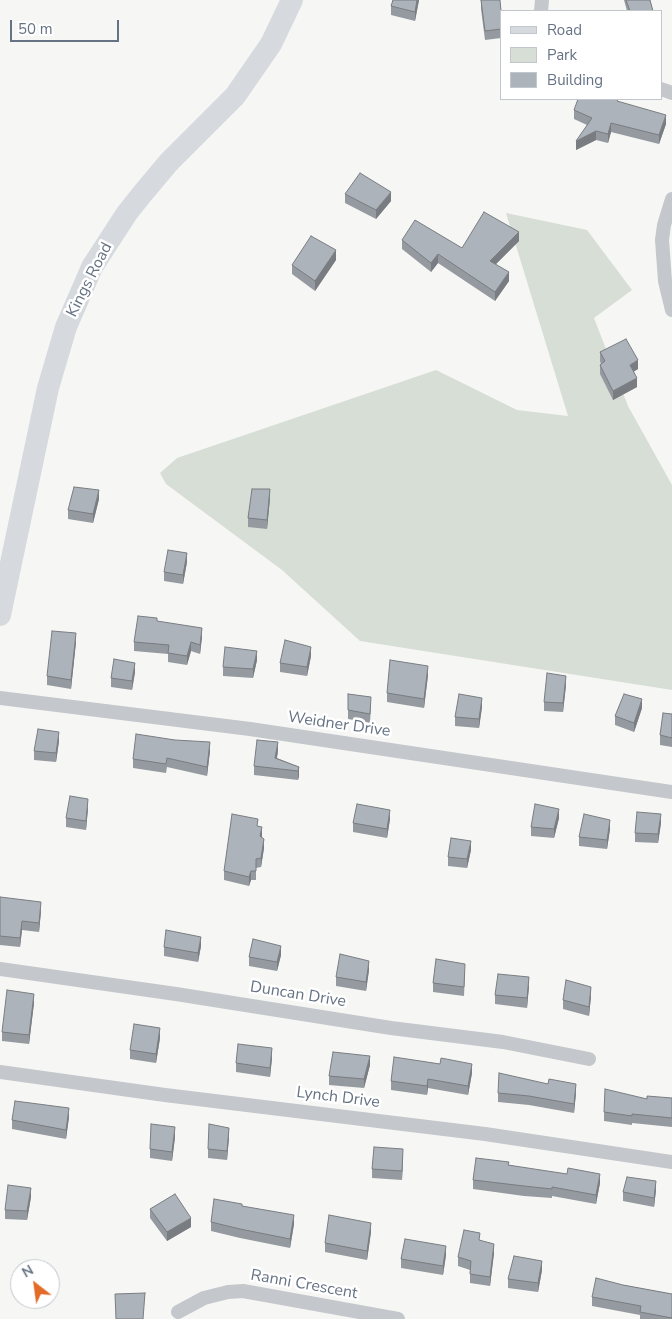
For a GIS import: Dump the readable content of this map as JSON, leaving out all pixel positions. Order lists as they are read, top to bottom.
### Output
{
  "streets": {
    "main road": ["Kings Road"],
    "street": [
      "Weidner Drive",
      "Duncan Drive",
      "Lynch Drive",
      "Ranni Crescent"
    ]
  },
  "legend": ["Road", "Park", "Building"],
  "scale_bar": "50 m",
  "north": "top left"
}
